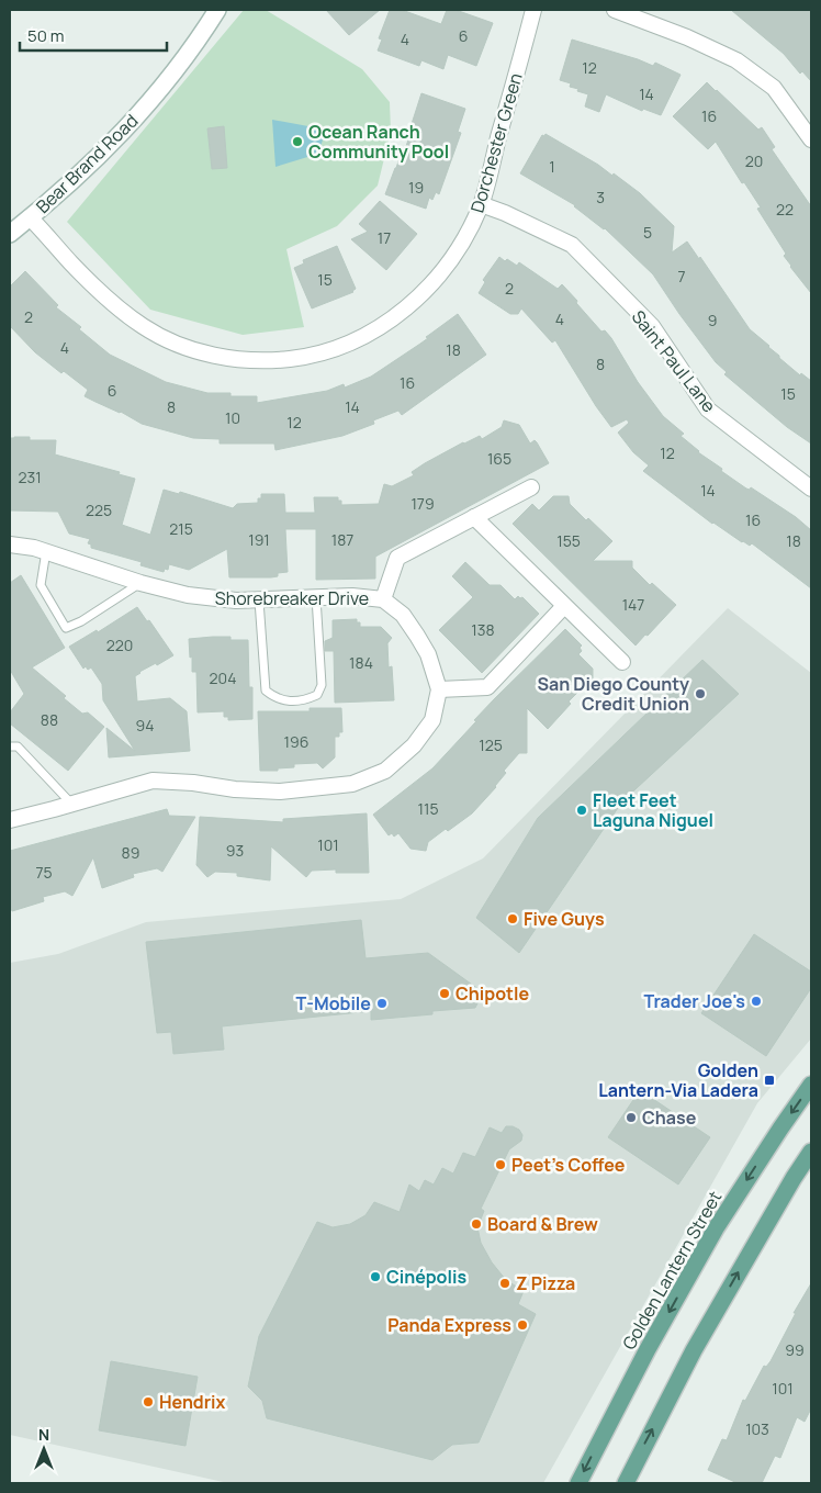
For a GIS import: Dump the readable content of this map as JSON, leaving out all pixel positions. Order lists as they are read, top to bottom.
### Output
{
  "streets": {
    "main road": ["Golden Lantern Street"],
    "street": [
      "Dorchester Green",
      "Bear Brand Road",
      "Saint Paul Lane",
      "Shorebreaker Drive"
    ]
  },
  "crossings": [
    ["Dorchester Green", "Bear Brand Road"],
    ["Dorchester Green", "Saint Paul Lane"]
  ],
  "places": {
    "other": [
      "Ocean Ranch Community Pool",
      "San Diego County Credit Union",
      "Fleet Feet Laguna Niguel",
      "Five Guys",
      "Chipotle",
      "Trader Joe's",
      "T-Mobile",
      "Chase",
      "Peet's Coffee",
      "Board & Brew",
      "Cinépolis",
      "Z Pizza",
      "Panda Express",
      "Hendrix"
    ],
    "transit": ["Golden Lantern-Via Ladera"]
  },
  "house_numbers": [
    "6",
    "4",
    "12",
    "14",
    "16",
    "20",
    "1",
    "19",
    "3",
    "22",
    "5",
    "17",
    "7",
    "15",
    "2",
    "2",
    "4",
    "9",
    "4",
    "18",
    "8",
    "16",
    "6",
    "15",
    "8",
    "14",
    "10",
    "12",
    "12",
    "165",
    "231",
    "14",
    "179",
    "225",
    "16",
    "215",
    "191",
    "187",
    "155",
    "18",
    "147",
    "138",
    "220",
    "184",
    "204",
    "88",
    "94",
    "196",
    "125",
    "115",
    "101",
    "93",
    "89",
    "75",
    "99",
    "101",
    "103"
  ],
  "scale_bar": "50 m",
  "north": "top"
}
